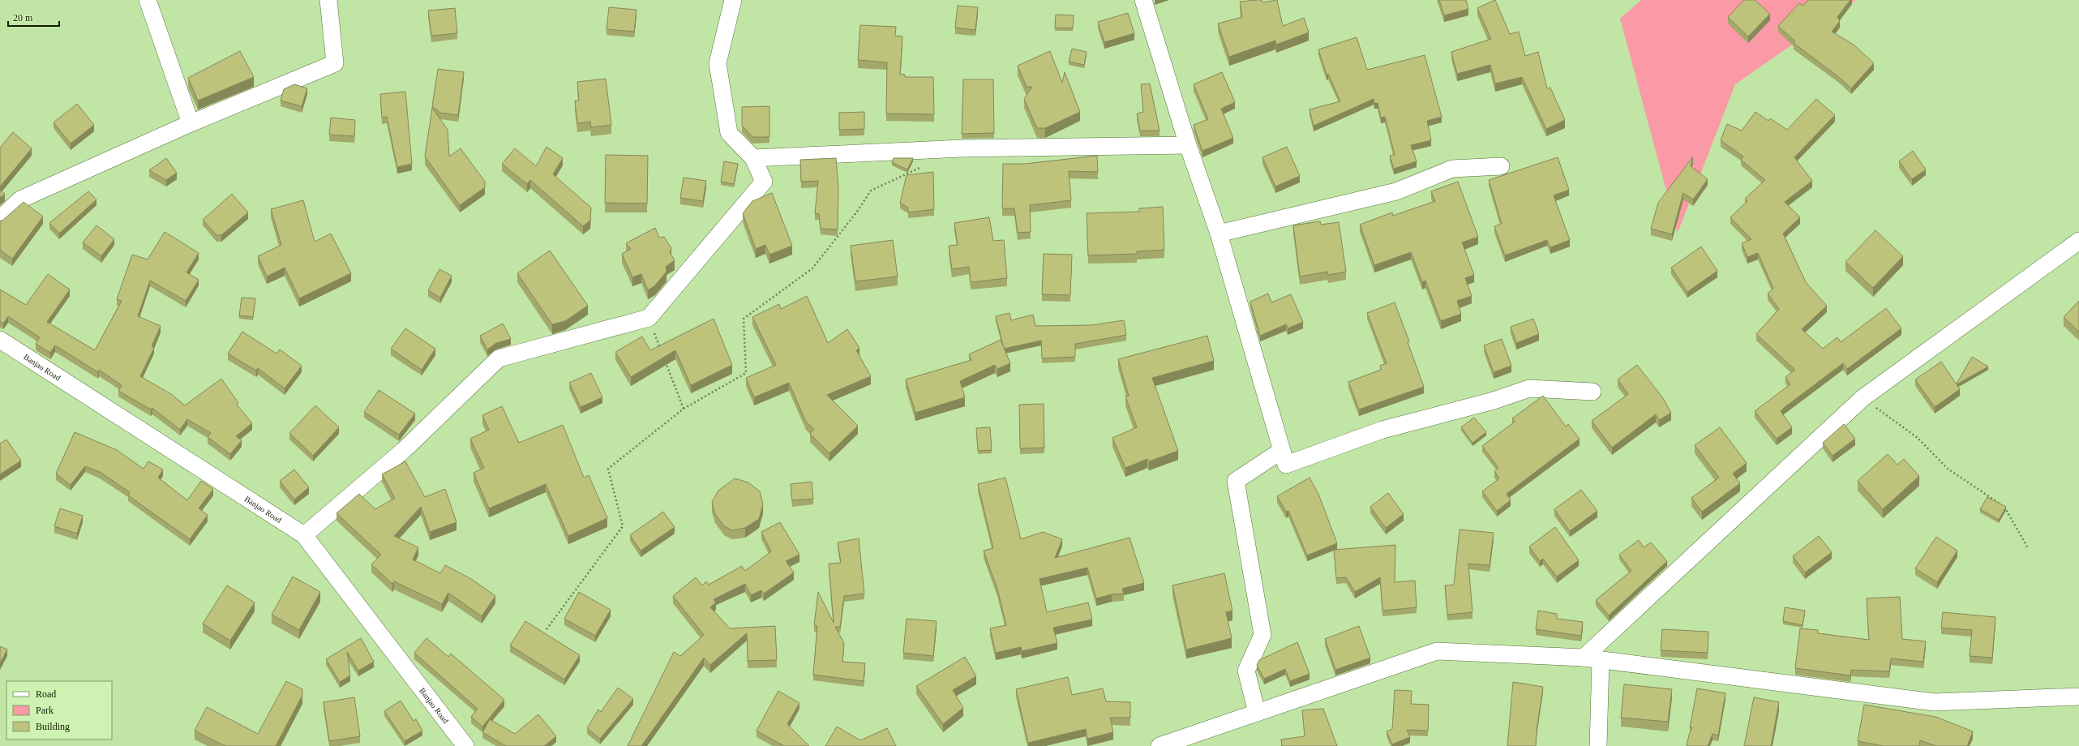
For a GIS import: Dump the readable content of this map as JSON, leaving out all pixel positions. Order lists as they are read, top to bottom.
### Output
{
  "streets": {
    "street": ["Banjao Road"]
  },
  "legend": ["Road", "Park", "Building"],
  "scale_bar": "20 m"
}
